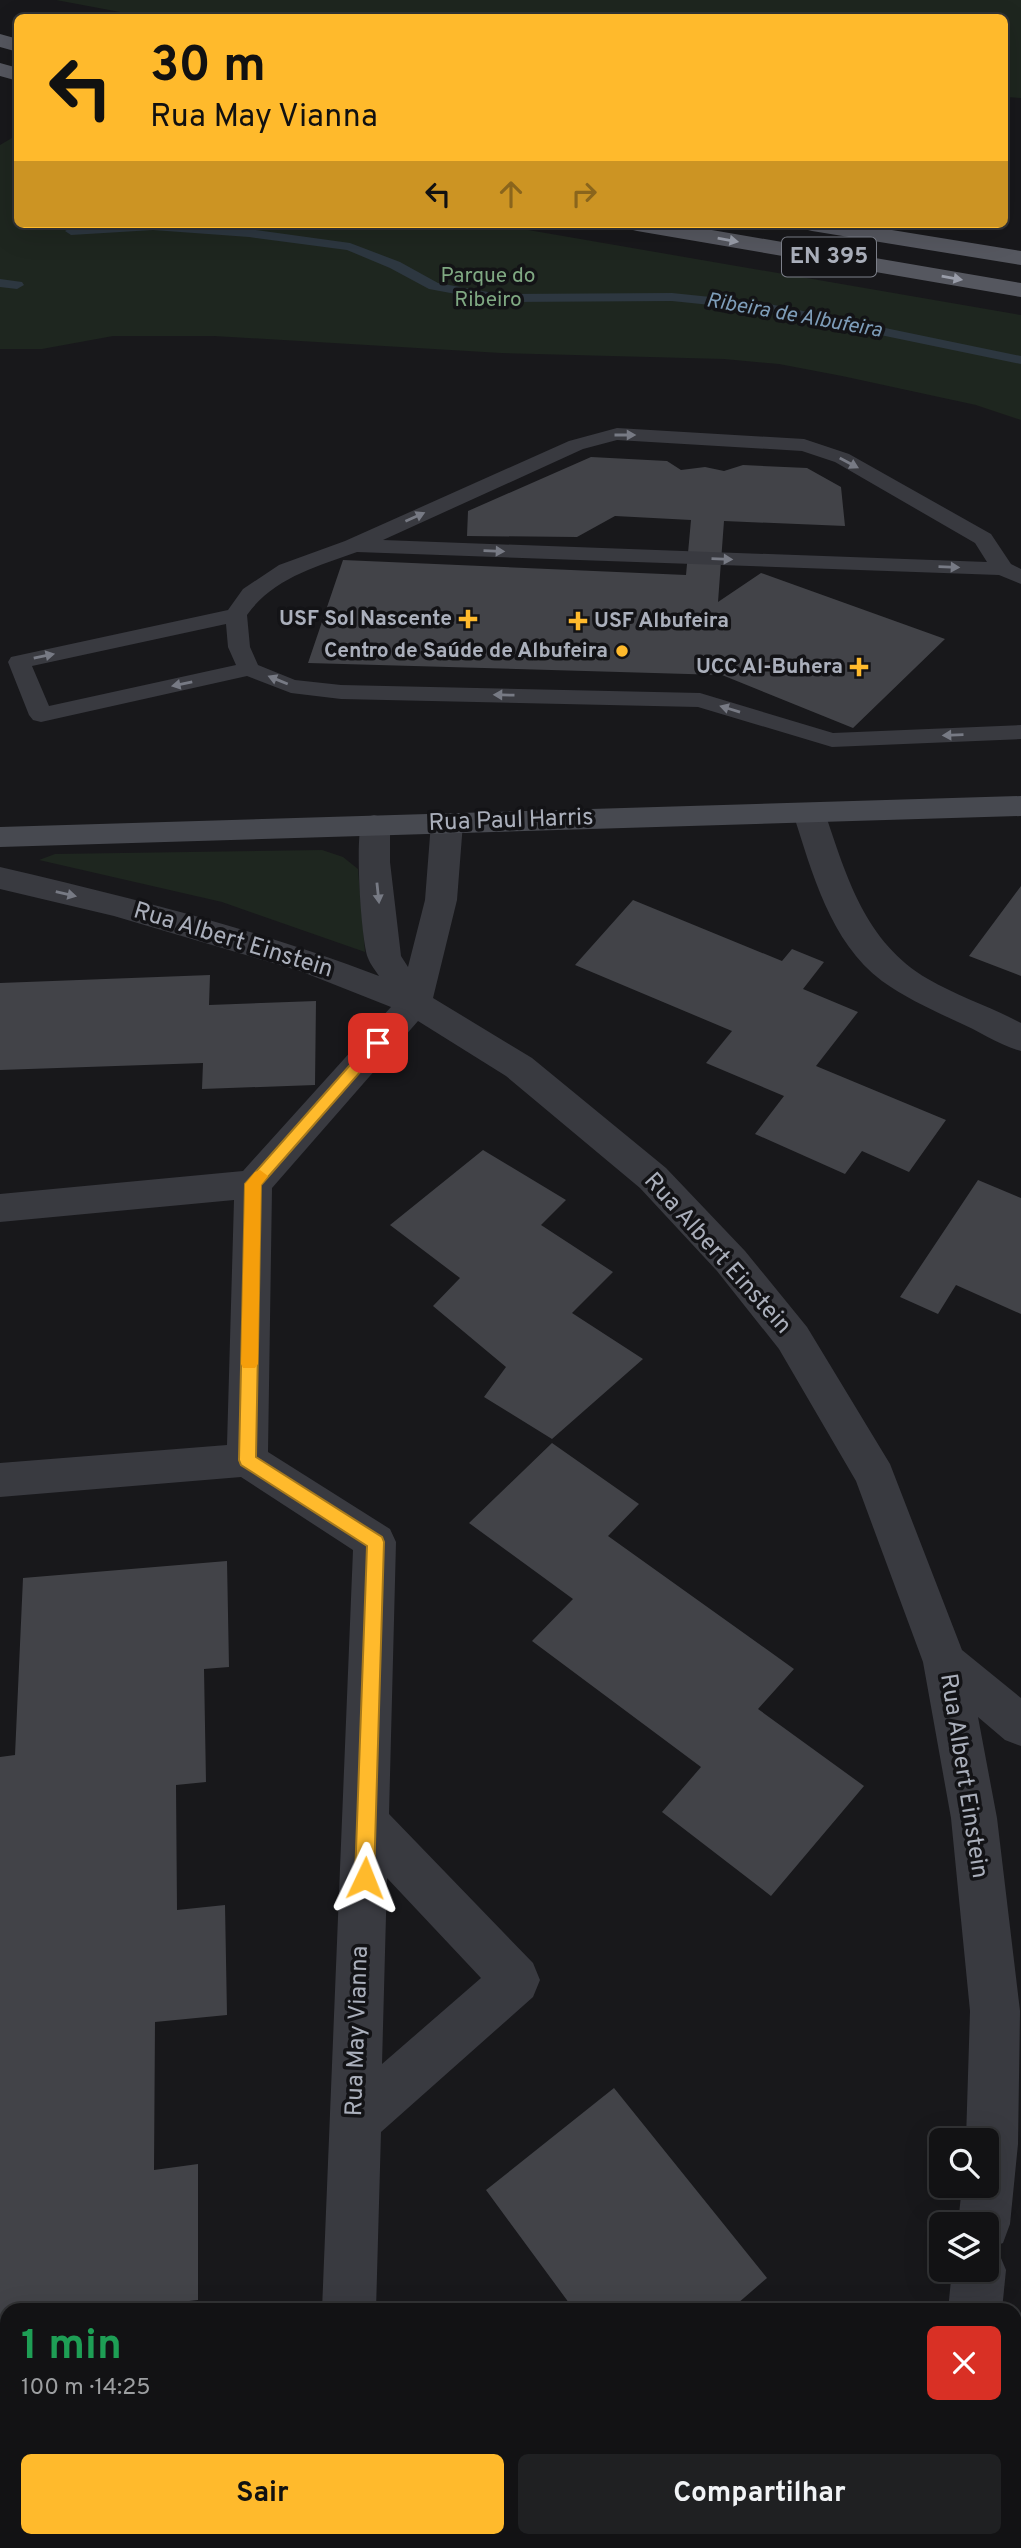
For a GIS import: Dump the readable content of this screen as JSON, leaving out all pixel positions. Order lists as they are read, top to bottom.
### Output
{
  "streets": {
    "main road": ["EN 395"],
    "street": ["Rua Paul Harris", "Rua Albert Einstein", "Rua May Vianna"]
  },
  "water": ["Ribeira de Albufeira"],
  "parks": ["Parque do Ribeiro"],
  "places": {
    "health": ["USF Sol Nascente", "USF Albufeira", "UCC Al-Buhera"],
    "other": ["Centro de Saúde de Albufeira"]
  },
  "page": {
    "turn": ["30 m", "Rua May Vianna"],
    "heading": ["1 min", "100 m · 14:25"],
    "buttons": ["Sair", "Compartilhar"]
  }
}
